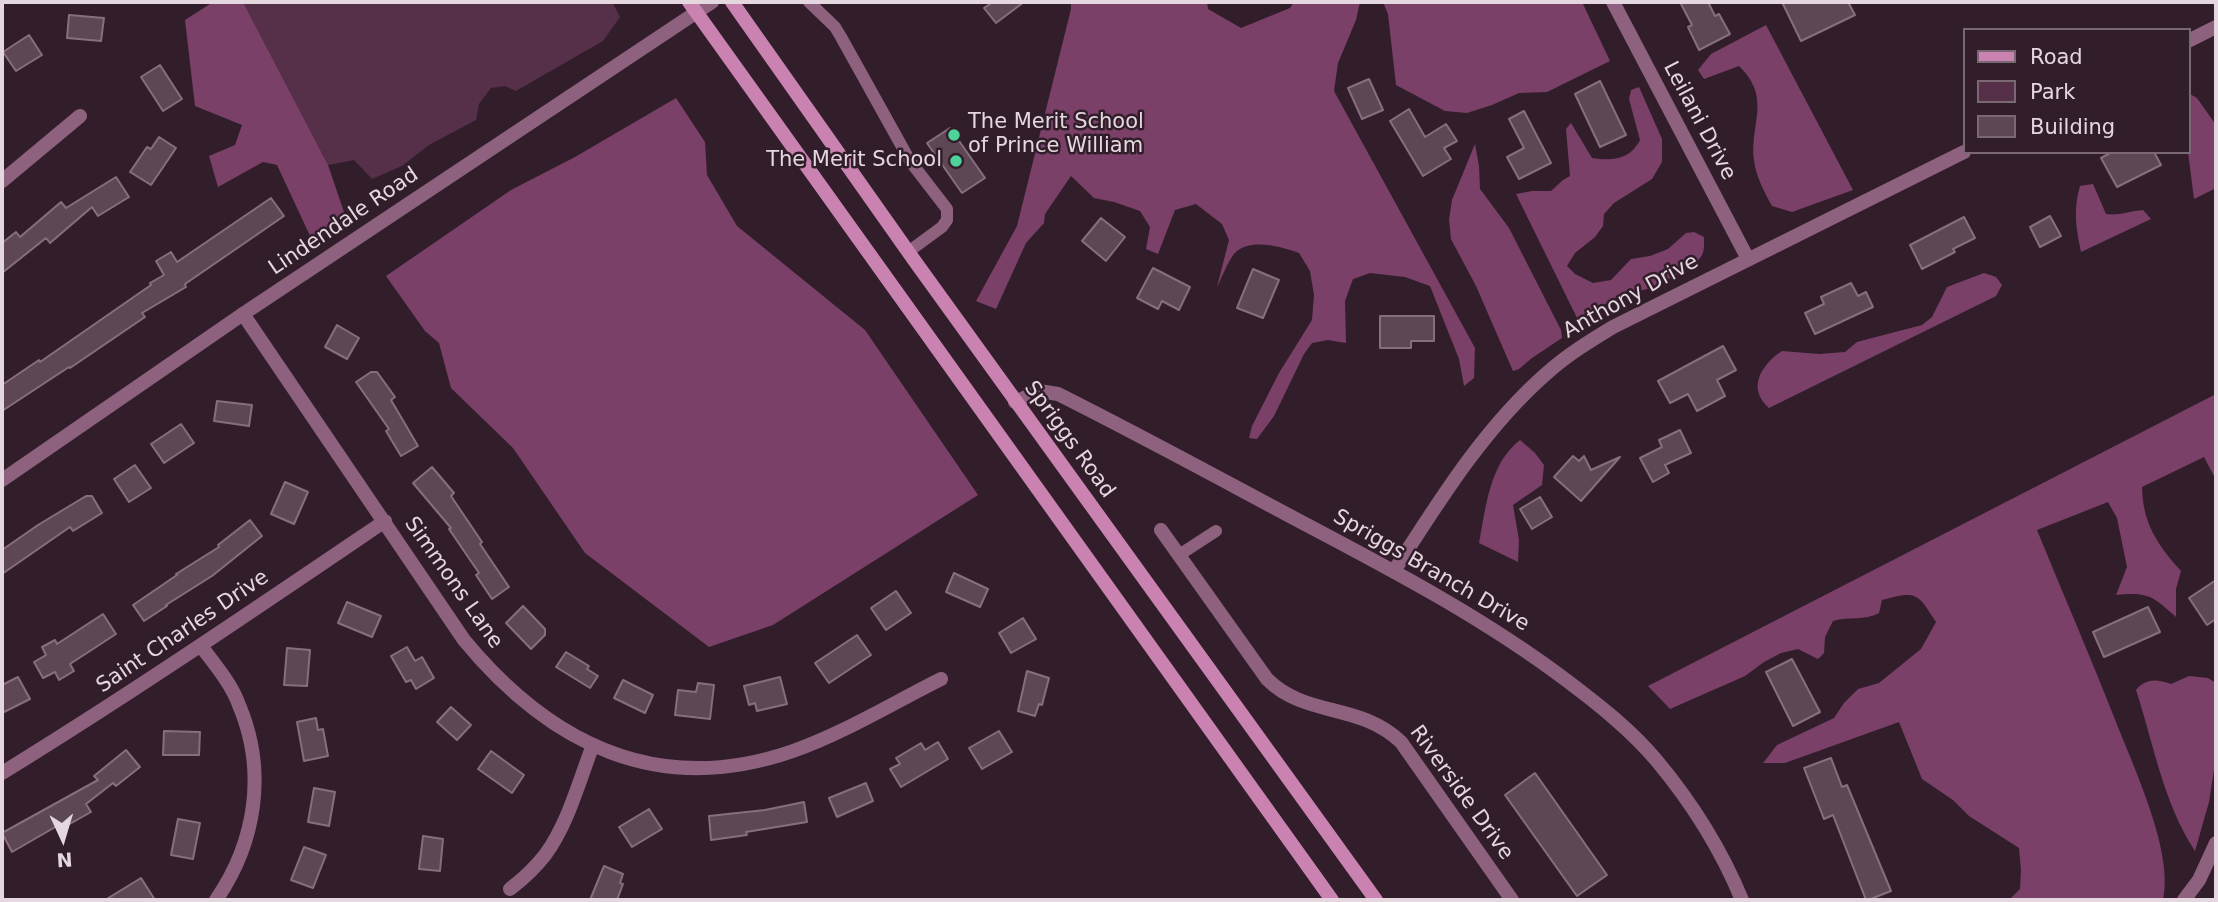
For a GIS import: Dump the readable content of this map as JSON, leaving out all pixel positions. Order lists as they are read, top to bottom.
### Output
{
  "streets": {
    "main road": ["Spriggs Road"],
    "street": [
      "Leilani Drive",
      "Lindendale Road",
      "Anthony Drive",
      "Spriggs Branch Drive",
      "Simmons Lane",
      "Saint Charles Drive",
      "Riverside Drive"
    ]
  },
  "crossings": [
    ["Leilani Drive", "Anthony Drive"],
    ["Lindendale Road", "Simmons Lane"],
    ["Anthony Drive", "Spriggs Branch Drive"],
    ["Spriggs Road", "Spriggs Branch Drive"],
    ["Simmons Lane", "Saint Charles Drive"]
  ],
  "places": ["The Merit School of Prince William", "The Merit School"],
  "legend": ["Road", "Park", "Building"],
  "north": "bottom"
}
